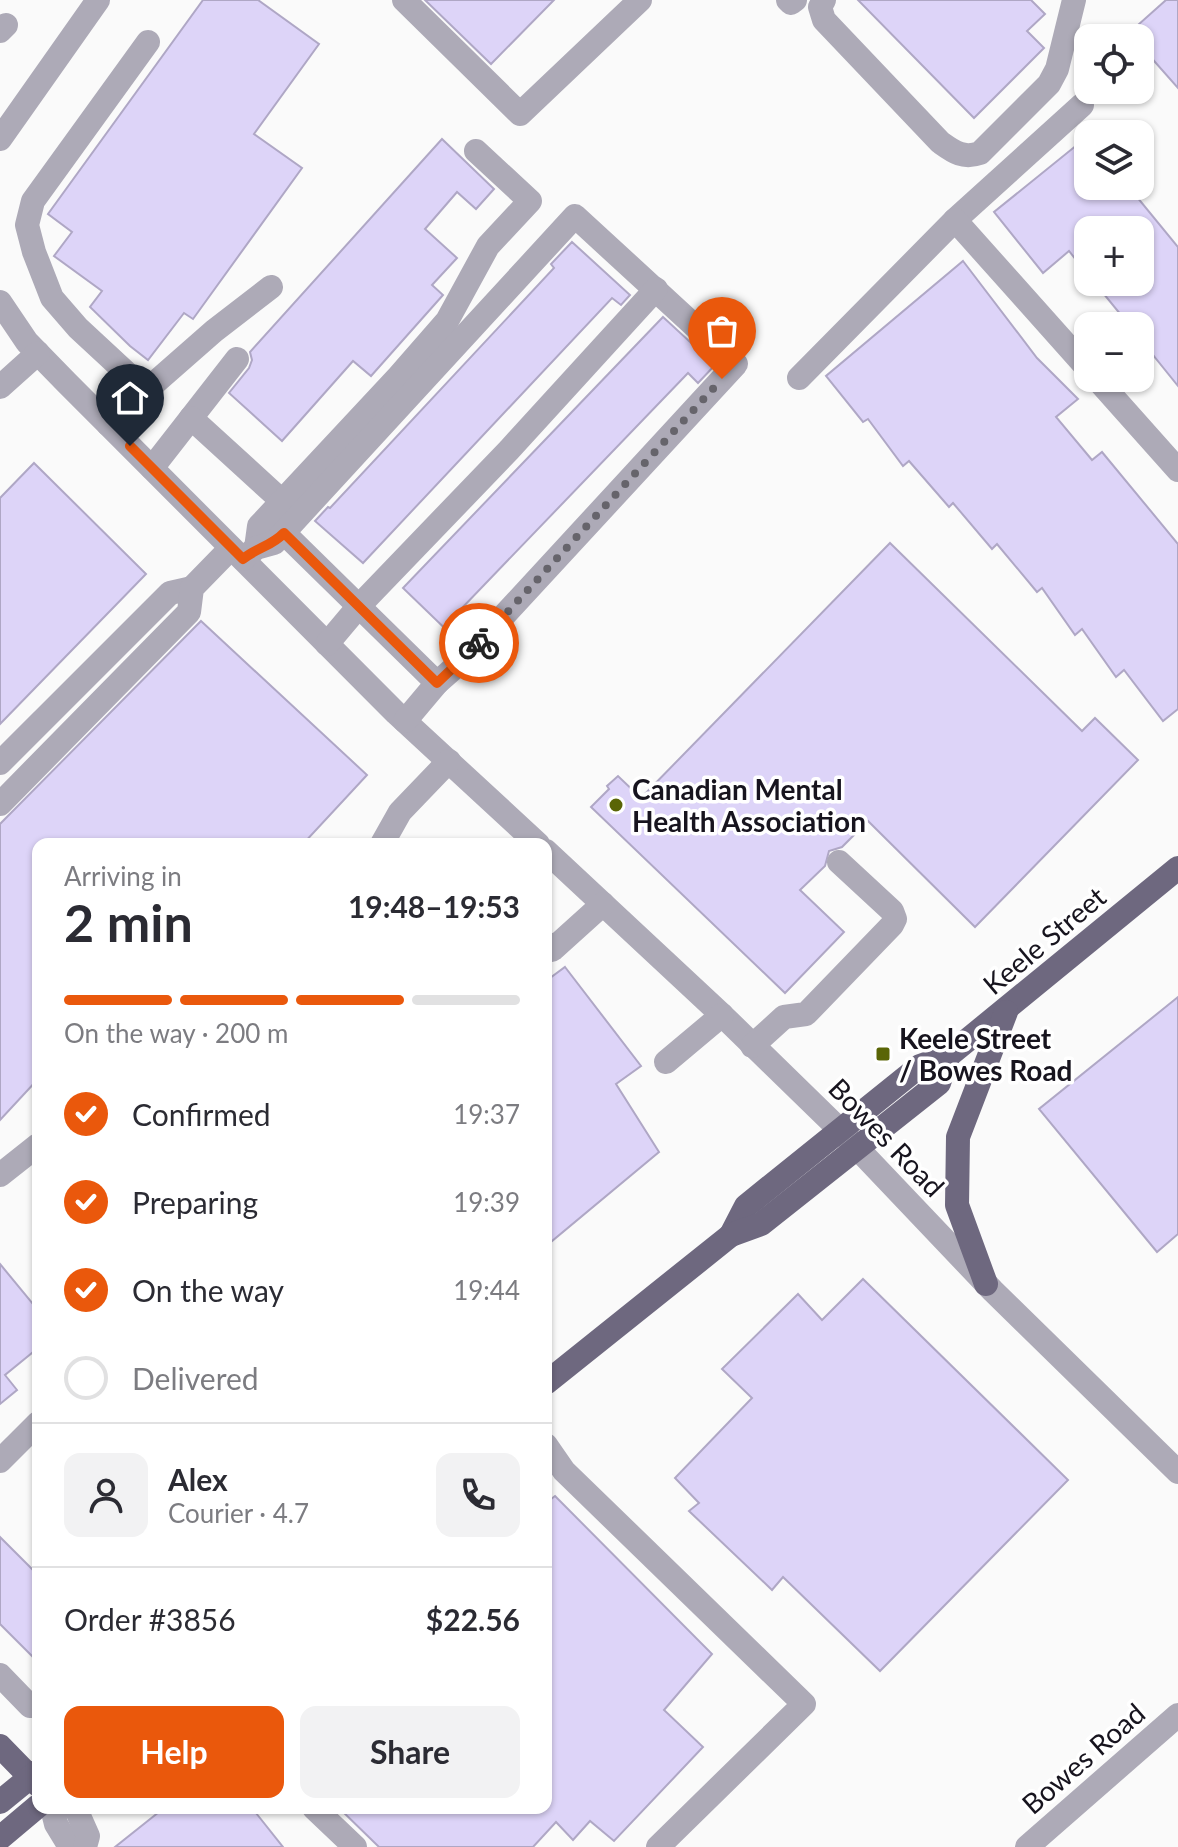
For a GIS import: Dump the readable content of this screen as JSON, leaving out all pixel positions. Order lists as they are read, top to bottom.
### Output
{
  "streets": {
    "main road": ["Keele Street"],
    "street": ["Bowes Road"]
  },
  "crossings": [
    ["Keele Street", "Bowes Road"]
  ],
  "places": {
    "other": ["Canadian Mental Health Association"],
    "transit": ["Keele Street / Bowes Road"]
  },
  "page": {
    "map_buttons": ["+", "−"],
    "heading": ["2 min", "Arriving in", "19:48–19:53"],
    "panel": [
      "Alex",
      "Courier · 4.7",
      "Order #3856",
      "$22.56"
    ],
    "bar": "On the way · 200 m",
    "list": [
      ["Confirmed", "19:37"],
      ["Preparing", "19:39"],
      ["On the way", "19:44"],
      "Delivered"
    ],
    "buttons": ["Help", "Share"]
  }
}
